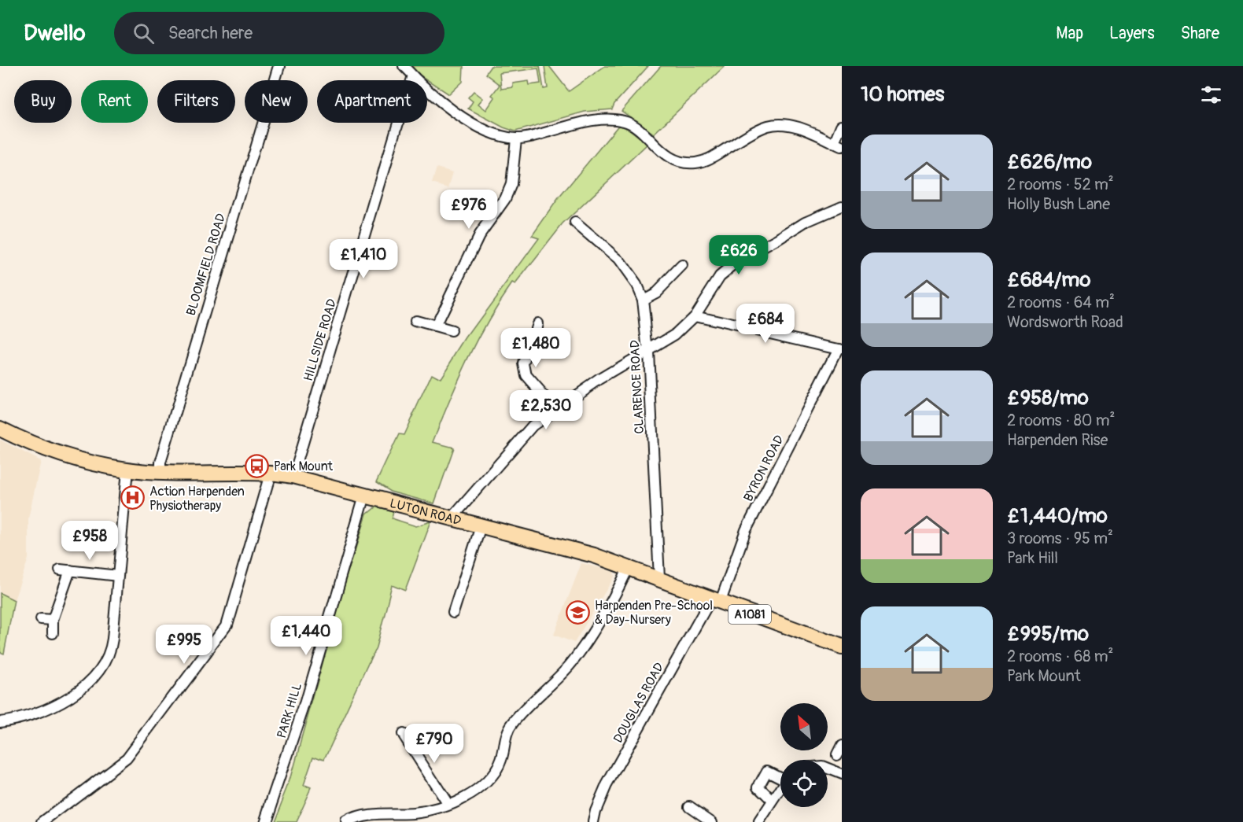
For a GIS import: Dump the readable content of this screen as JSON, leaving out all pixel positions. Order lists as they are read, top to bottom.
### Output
{
  "streets": {
    "main road": ["LUTON ROAD", "A1081"],
    "street": [
      "BLOOMFIELD ROAD",
      "HILLSIDE ROAD",
      "CLARENCE ROAD",
      "BYRON ROAD",
      "DOUGLAS ROAD",
      "PARK HILL"
    ]
  },
  "crossings": [
    ["BLOOMFIELD ROAD", "LUTON ROAD"],
    ["HILLSIDE ROAD", "LUTON ROAD"],
    ["CLARENCE ROAD", "LUTON ROAD"],
    ["BYRON ROAD", "LUTON ROAD"],
    ["BYRON ROAD", "DOUGLAS ROAD"],
    ["LUTON ROAD", "DOUGLAS ROAD"],
    ["LUTON ROAD", "PARK HILL"]
  ],
  "places": {
    "bus stop": ["Park Mount"],
    "hospital": ["Action Harpenden Physiotherapy"],
    "school or university": ["Harpenden Pre-School & Day-Nursery"]
  },
  "north": "top left",
  "page": {
    "header": "Dwello",
    "search": "Search here",
    "nav": ["Map", "Layers", "Share"],
    "heading": "10 homes",
    "chip": [
      "Buy",
      "Rent",
      "Filters",
      "New",
      "Apartment"
    ],
    "list": [
      {
        "name": "£626/mo",
        "note": "2 rooms · 52 m² · Holly Bush Lane"
      },
      {
        "name": "£684/mo",
        "note": "2 rooms · 64 m² · Wordsworth Road"
      },
      {
        "name": "£958/mo",
        "note": "2 rooms · 80 m² · Harpenden Rise"
      },
      {
        "name": "£1,440/mo",
        "note": "3 rooms · 95 m² · Park Hill"
      },
      {
        "name": "£995/mo",
        "note": "2 rooms · 68 m² · Park Mount"
      }
    ],
    "price": [
      "£976",
      "£626",
      "£1,410",
      "£684",
      "£1,480",
      "£2,530",
      "£958",
      "£1,440",
      "£995",
      "£790"
    ]
  }
}
